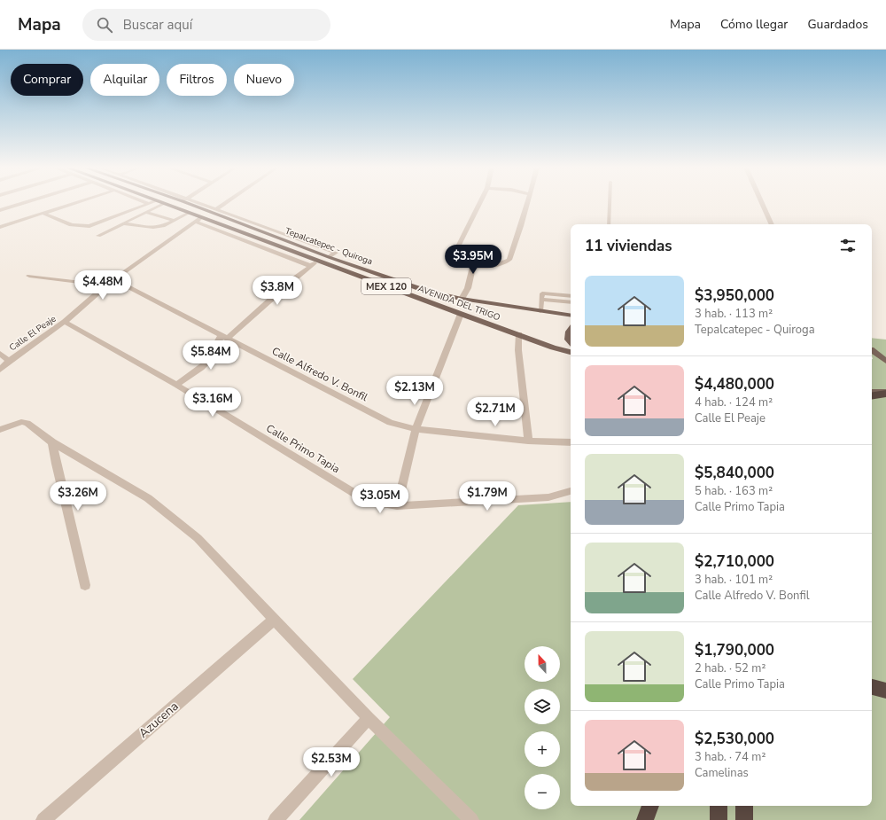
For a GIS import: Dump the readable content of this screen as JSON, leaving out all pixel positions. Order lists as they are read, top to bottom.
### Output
{
  "streets": {
    "main road": ["Tepalcatepec - Quiroga", "MEX 120", "AVENIDA DEL TRIGO"],
    "street": [
      "Calle El Peaje",
      "Calle Alfredo V. Bonfil",
      "Calle Primo Tapia",
      "Azucena"
    ]
  },
  "crossings": [
    ["MEX 120", "AVENIDA DEL TRIGO"],
    ["MEX 120", "Calle El Peaje"],
    ["AVENIDA DEL TRIGO", "Calle El Peaje"],
    ["Calle El Peaje", "Calle Alfredo V. Bonfil"],
    ["Calle El Peaje", "Calle Primo Tapia"]
  ],
  "north": "top",
  "page": {
    "header": "Mapa",
    "search": "Buscar aquí",
    "nav": ["Mapa", "Cómo llegar", "Guardados"],
    "chip": [
      "Comprar",
      "Alquilar",
      "Filtros",
      "Nuevo"
    ],
    "heading": "11 viviendas",
    "price": [
      "$3.95M",
      "$4.48M",
      "$3.8M",
      "$5.84M",
      "$2.13M",
      "$3.16M",
      "$2.71M",
      "$3.26M",
      "$1.79M",
      "$3.05M",
      "$2.53M"
    ],
    "list": [
      {
        "name": "$3,950,000",
        "note": "3 hab. · 113 m² · Tepalcatepec - Quiroga"
      },
      {
        "name": "$4,480,000",
        "note": "4 hab. · 124 m² · Calle El Peaje"
      },
      {
        "name": "$5,840,000",
        "note": "5 hab. · 163 m² · Calle Primo Tapia"
      },
      {
        "name": "$2,710,000",
        "note": "3 hab. · 101 m² · Calle Alfredo V. Bonfil"
      },
      {
        "name": "$1,790,000",
        "note": "2 hab. · 52 m² · Calle Primo Tapia"
      },
      {
        "name": "$2,530,000",
        "note": "3 hab. · 74 m² · Camelinas"
      }
    ],
    "map_buttons": ["+", "−"]
  }
}
